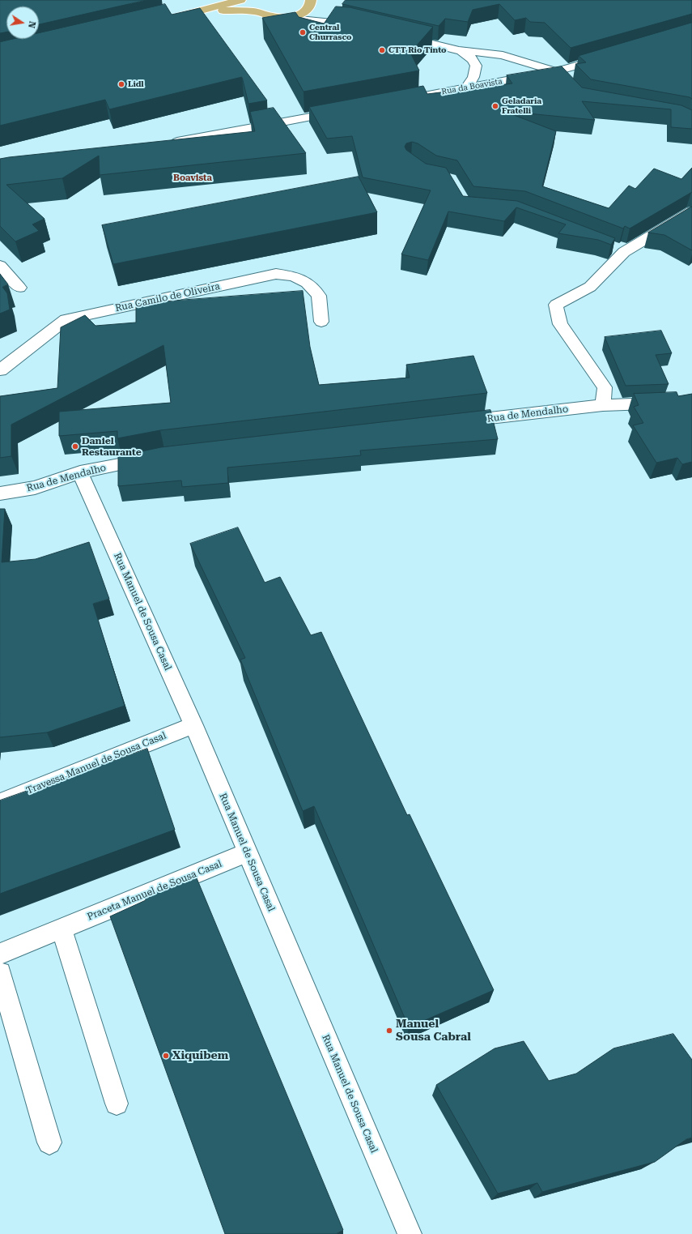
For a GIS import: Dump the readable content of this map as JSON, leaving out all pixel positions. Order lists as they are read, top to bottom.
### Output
{
  "streets": {
    "street": [
      "Rua da Boavista",
      "Rua Camilo de Oliveira",
      "Rua de Mendalho",
      "Rua Manuel de Sousa Casal",
      "Travessa Manuel de Sousa Casal",
      "Praceta Manuel de Sousa Casal"
    ]
  },
  "crossings": [
    ["Rua de Mendalho", "Rua Manuel de Sousa Casal"],
    ["Rua Manuel de Sousa Casal", "Travessa Manuel de Sousa Casal"],
    ["Rua Manuel de Sousa Casal", "Praceta Manuel de Sousa Casal"]
  ],
  "districts": ["Boavista"],
  "places": [
    "Central Churrasco",
    "CTT Rio Tinto",
    "Lidl",
    "Geladaria Fratelli",
    "Daniel Restaurante",
    "Manuel Sousa Cabral",
    "Xiquibem"
  ],
  "north": "right"
}
